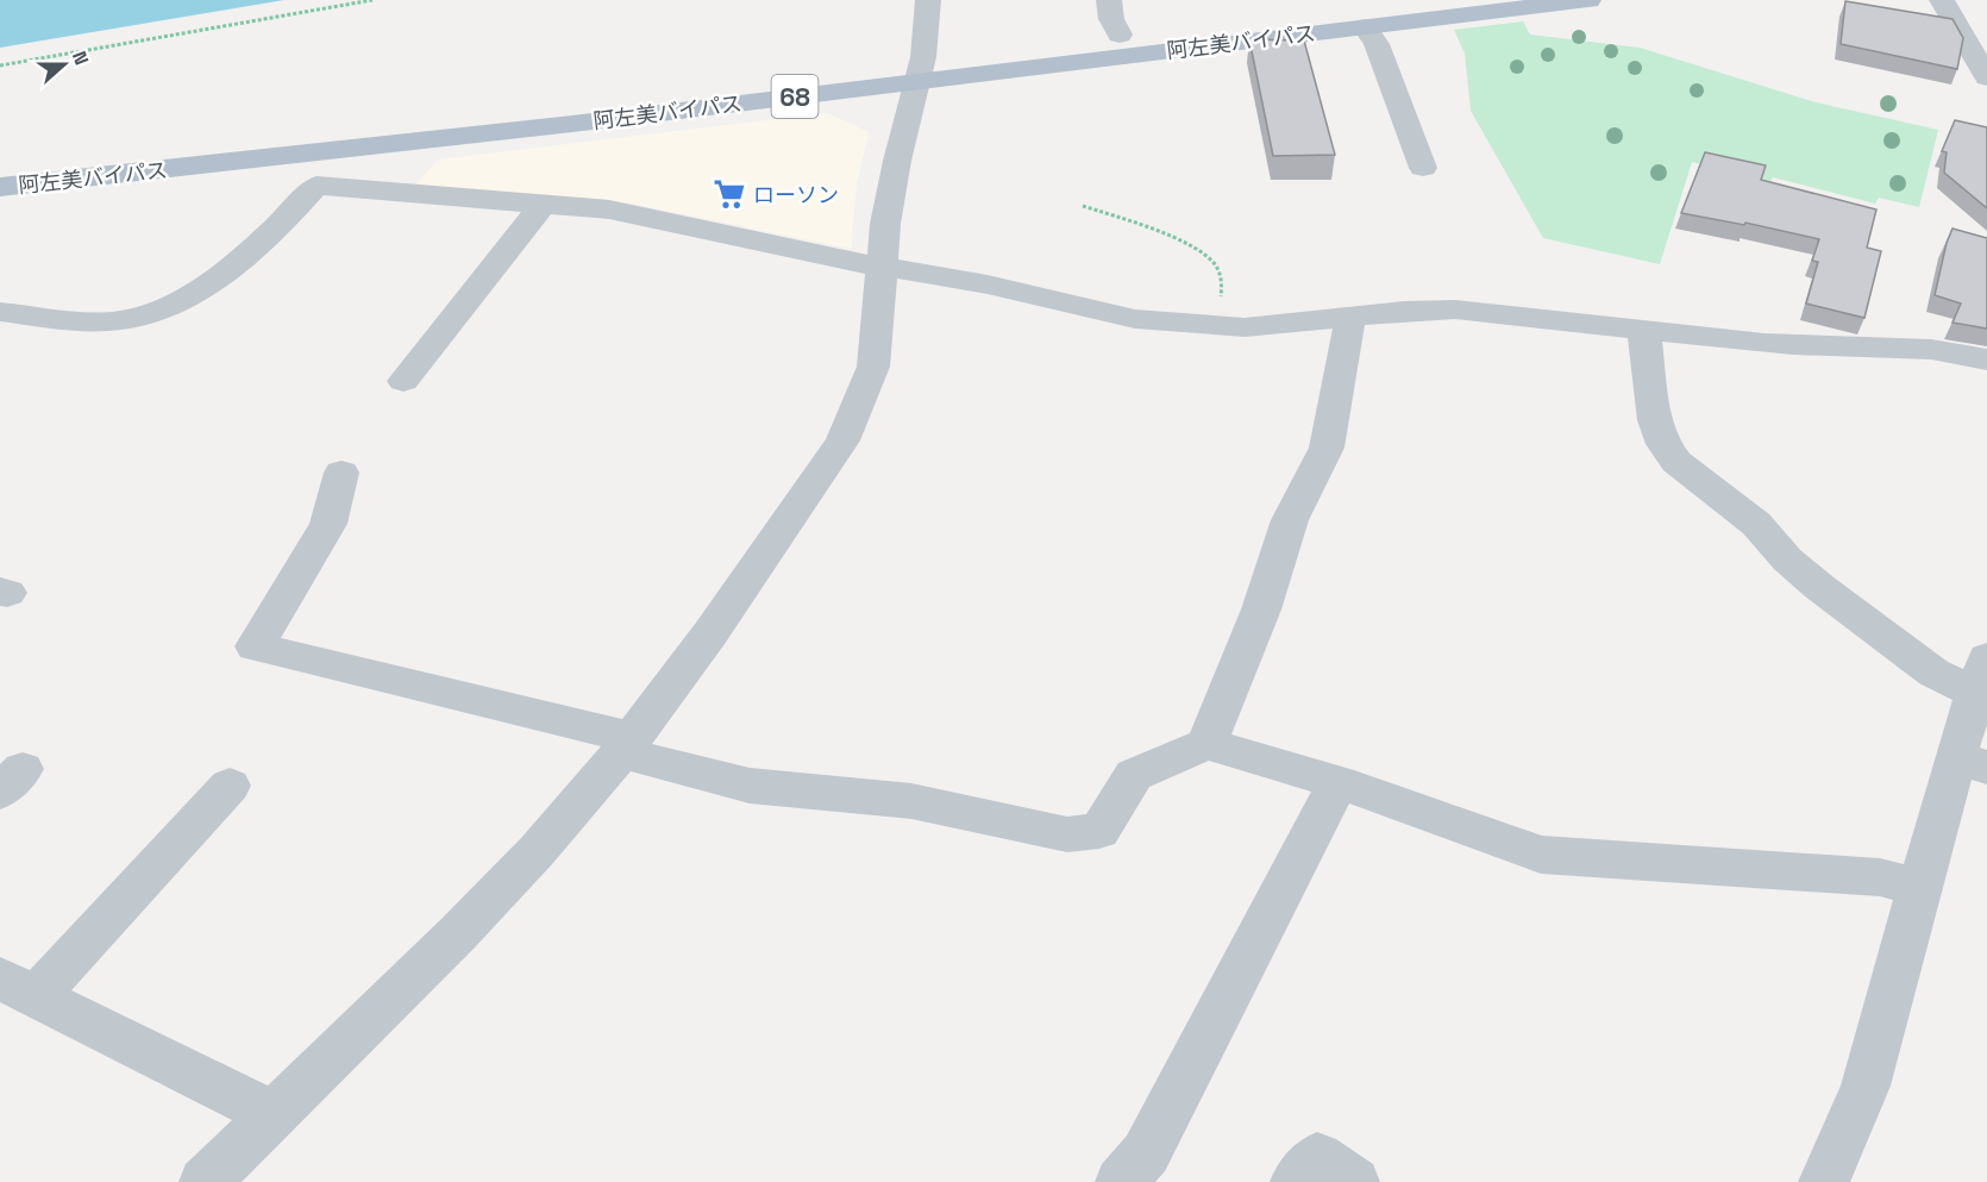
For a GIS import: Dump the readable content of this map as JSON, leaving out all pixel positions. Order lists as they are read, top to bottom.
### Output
{
  "streets": {
    "main road": ["阿左美バイパス", "68"]
  },
  "places": {
    "supermarket": ["ローソン"]
  },
  "north": "right"
}
